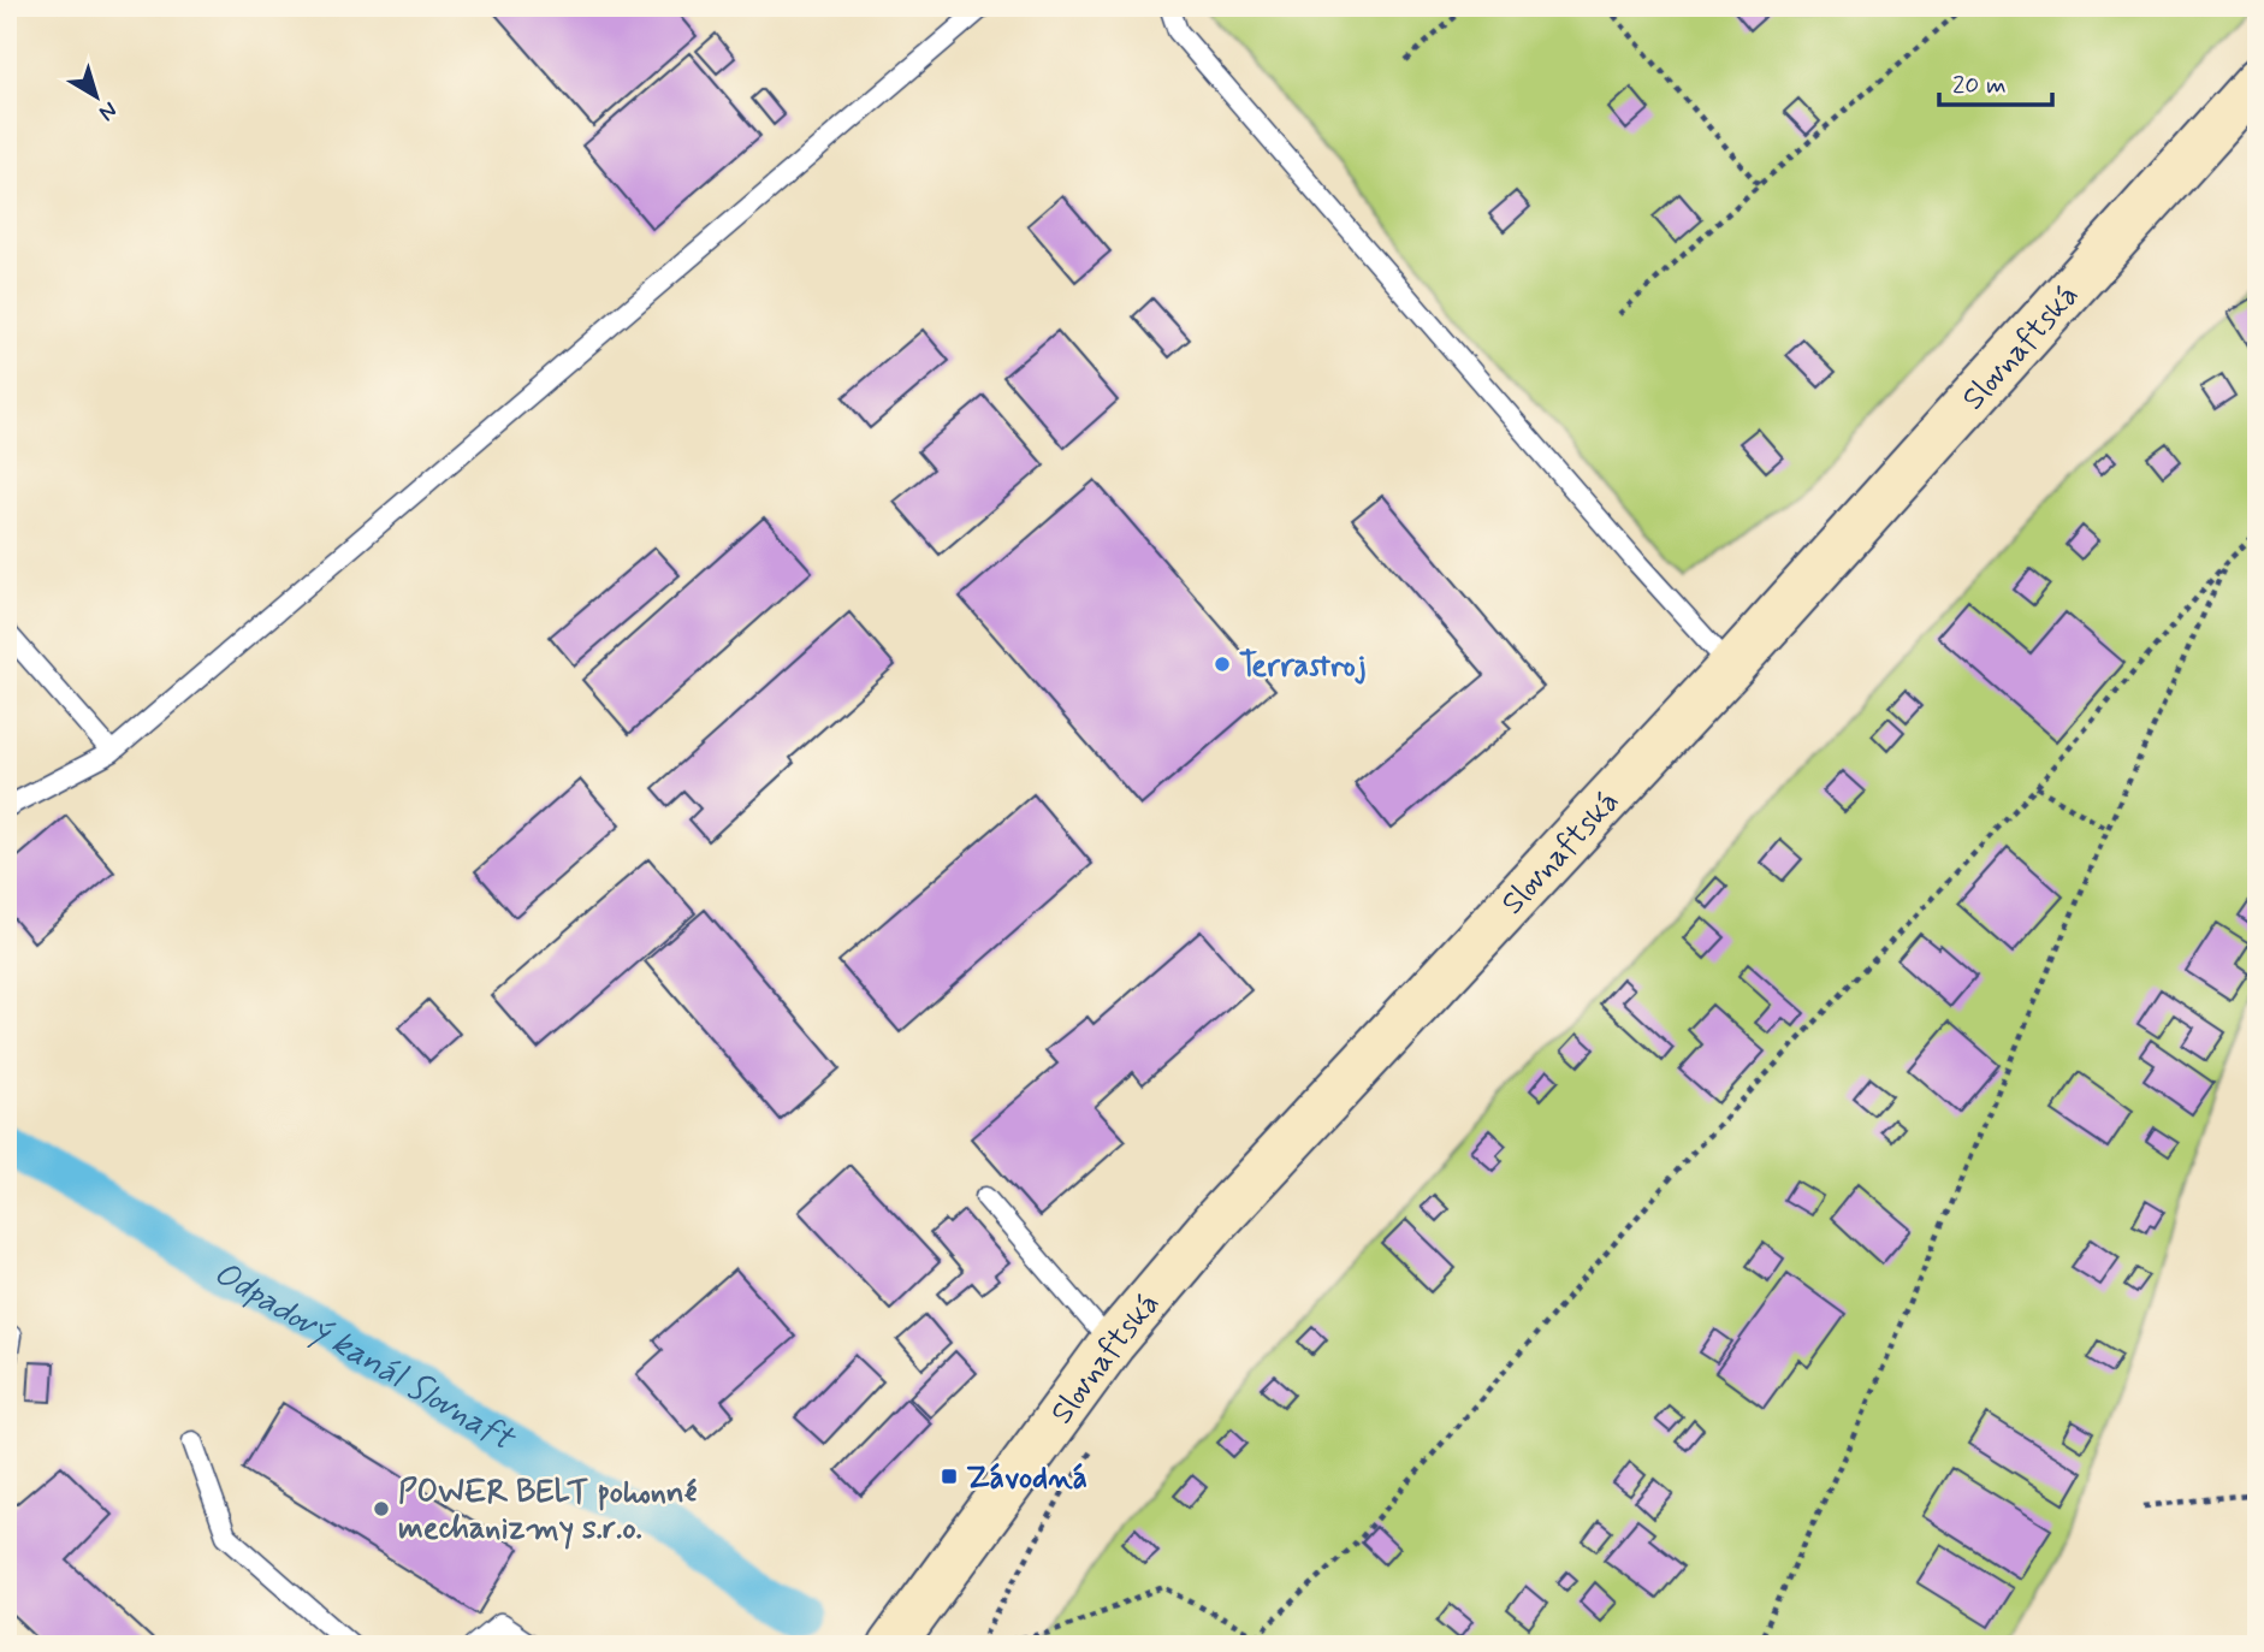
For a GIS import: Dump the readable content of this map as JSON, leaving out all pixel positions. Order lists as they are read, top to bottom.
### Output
{
  "streets": {
    "main road": ["Slovnaftská"]
  },
  "water": ["Odpadový kanál Slovnaft"],
  "places": {
    "other": ["Terrastroj", "POWER BELT pohonné mechanizmy s.r.o."],
    "transit": ["Závodná"]
  },
  "scale_bar": "20 m",
  "north": "bottom right"
}
